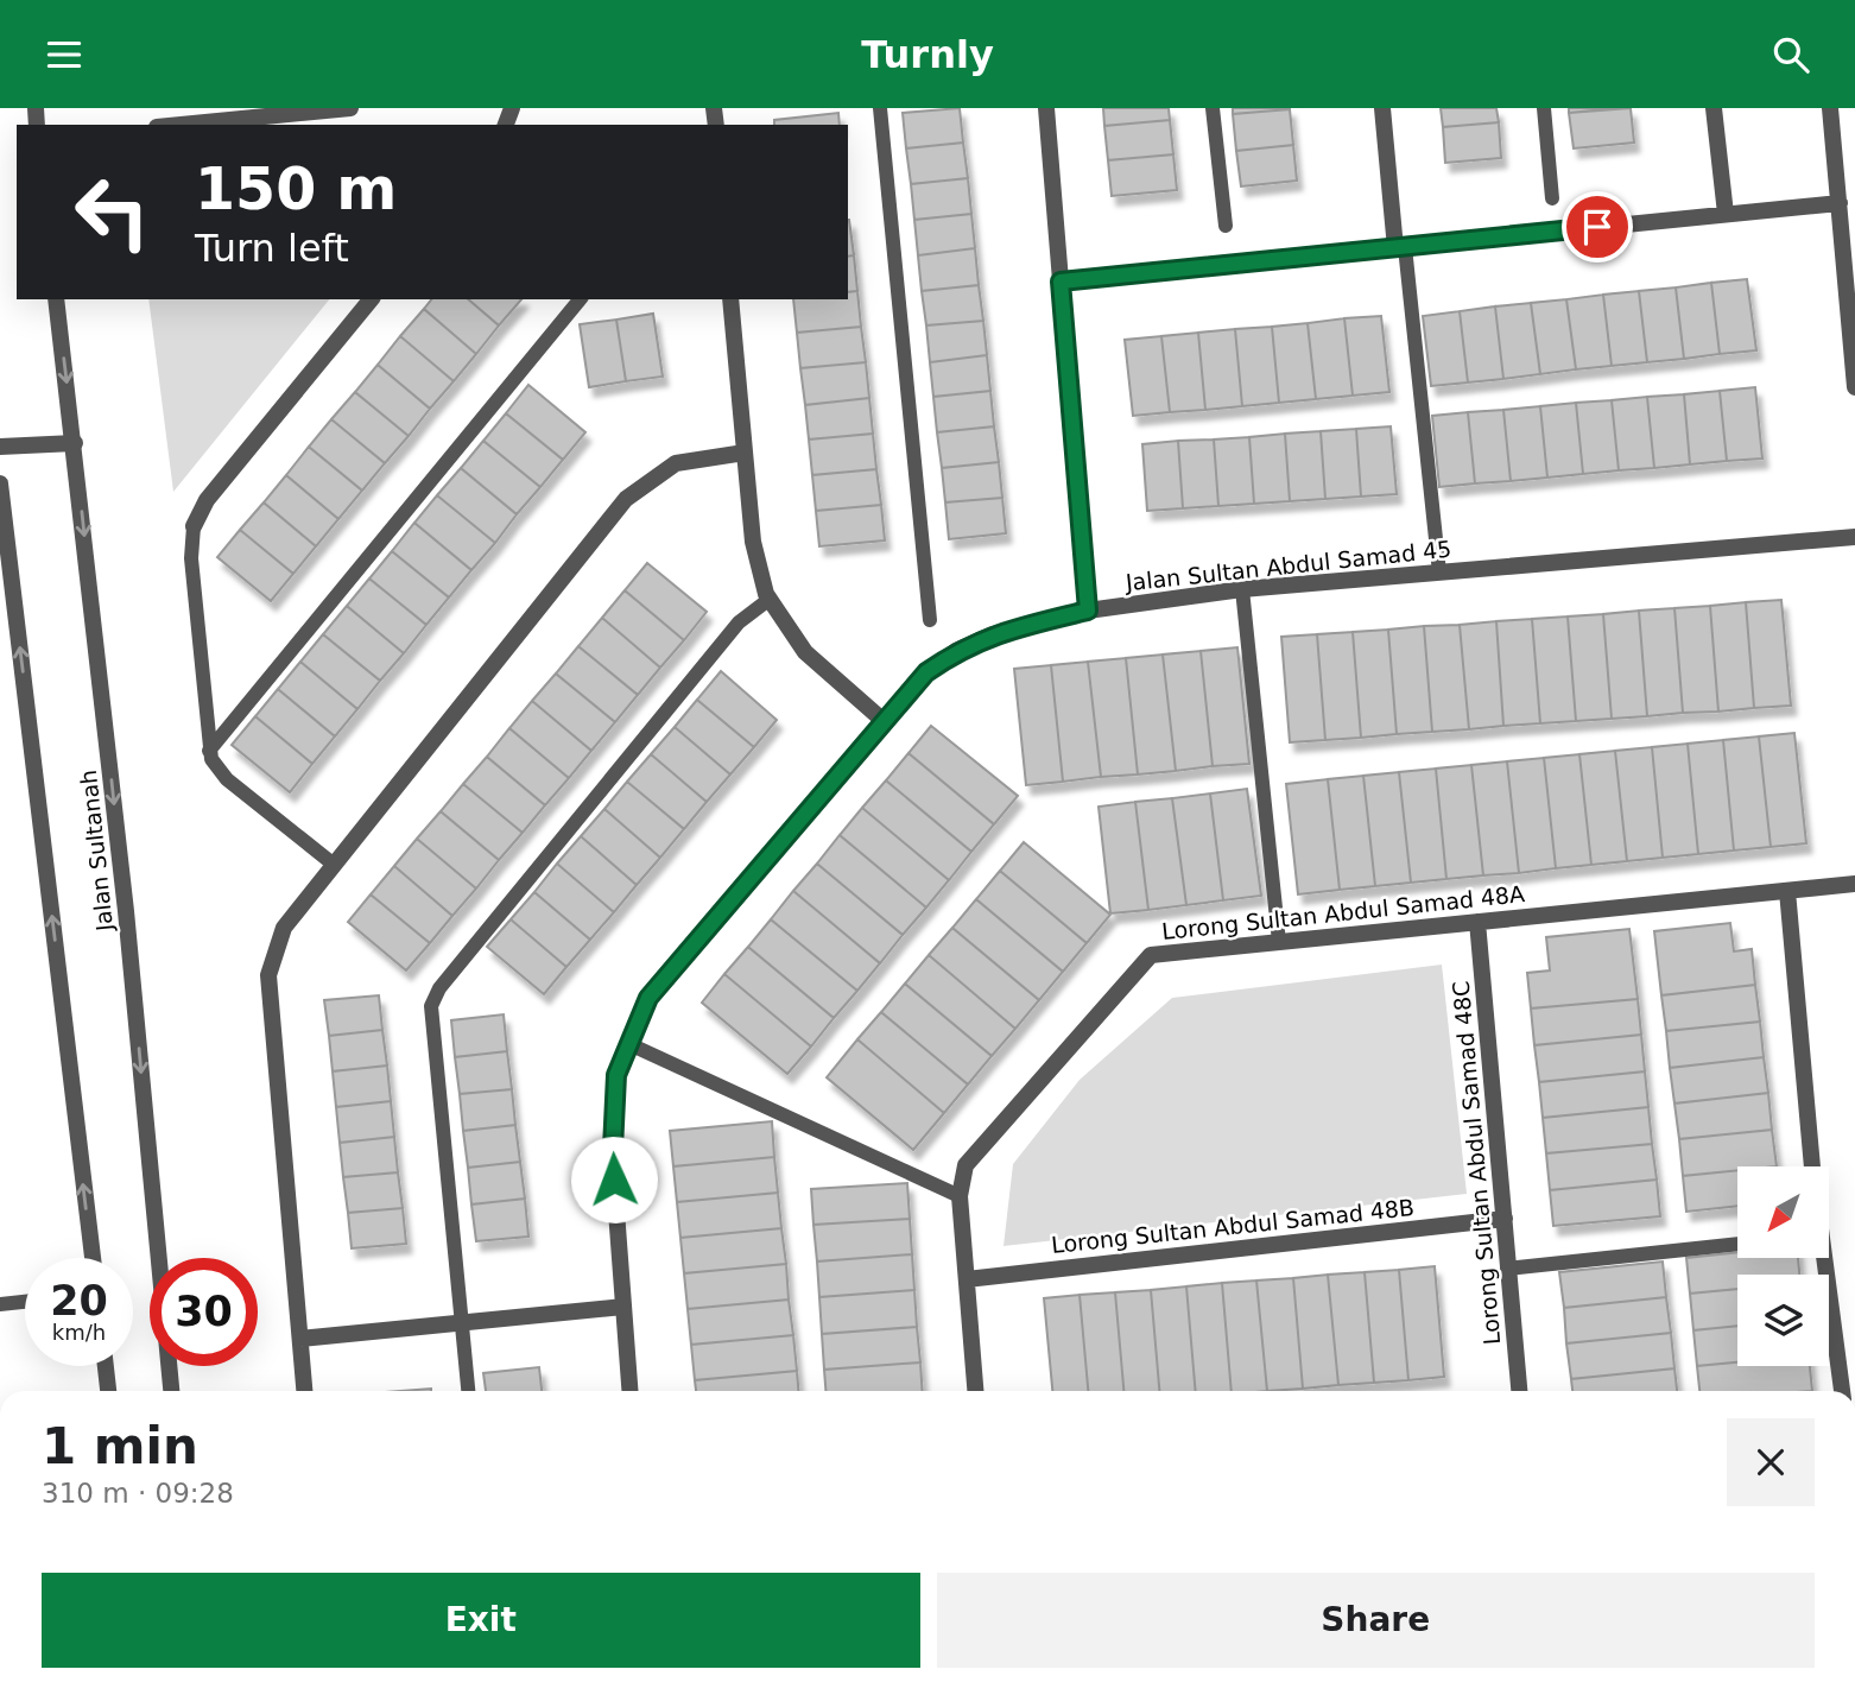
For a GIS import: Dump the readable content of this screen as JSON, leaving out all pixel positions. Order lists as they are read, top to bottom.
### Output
{
  "streets": {
    "street": [
      "Jalan Sultan Abdul Samad 45",
      "Jalan Sultanah",
      "Lorong Sultan Abdul Samad 48A",
      "Lorong Sultan Abdul Samad 48C",
      "Lorong Sultan Abdul Samad 48B"
    ]
  },
  "crossings": [
    ["Lorong Sultan Abdul Samad 48A", "Lorong Sultan Abdul Samad 48C"],
    ["Lorong Sultan Abdul Samad 48A", "Lorong Sultan Abdul Samad 48B"],
    ["Lorong Sultan Abdul Samad 48C", "Lorong Sultan Abdul Samad 48B"]
  ],
  "north": "bottom left",
  "page": {
    "header": "Turnly",
    "turn": ["150 m", "Turn left"],
    "speed": "20 km/h",
    "limit": "30",
    "heading": ["1 min", "310 m · 09:28"],
    "buttons": ["Exit", "Share"]
  }
}
